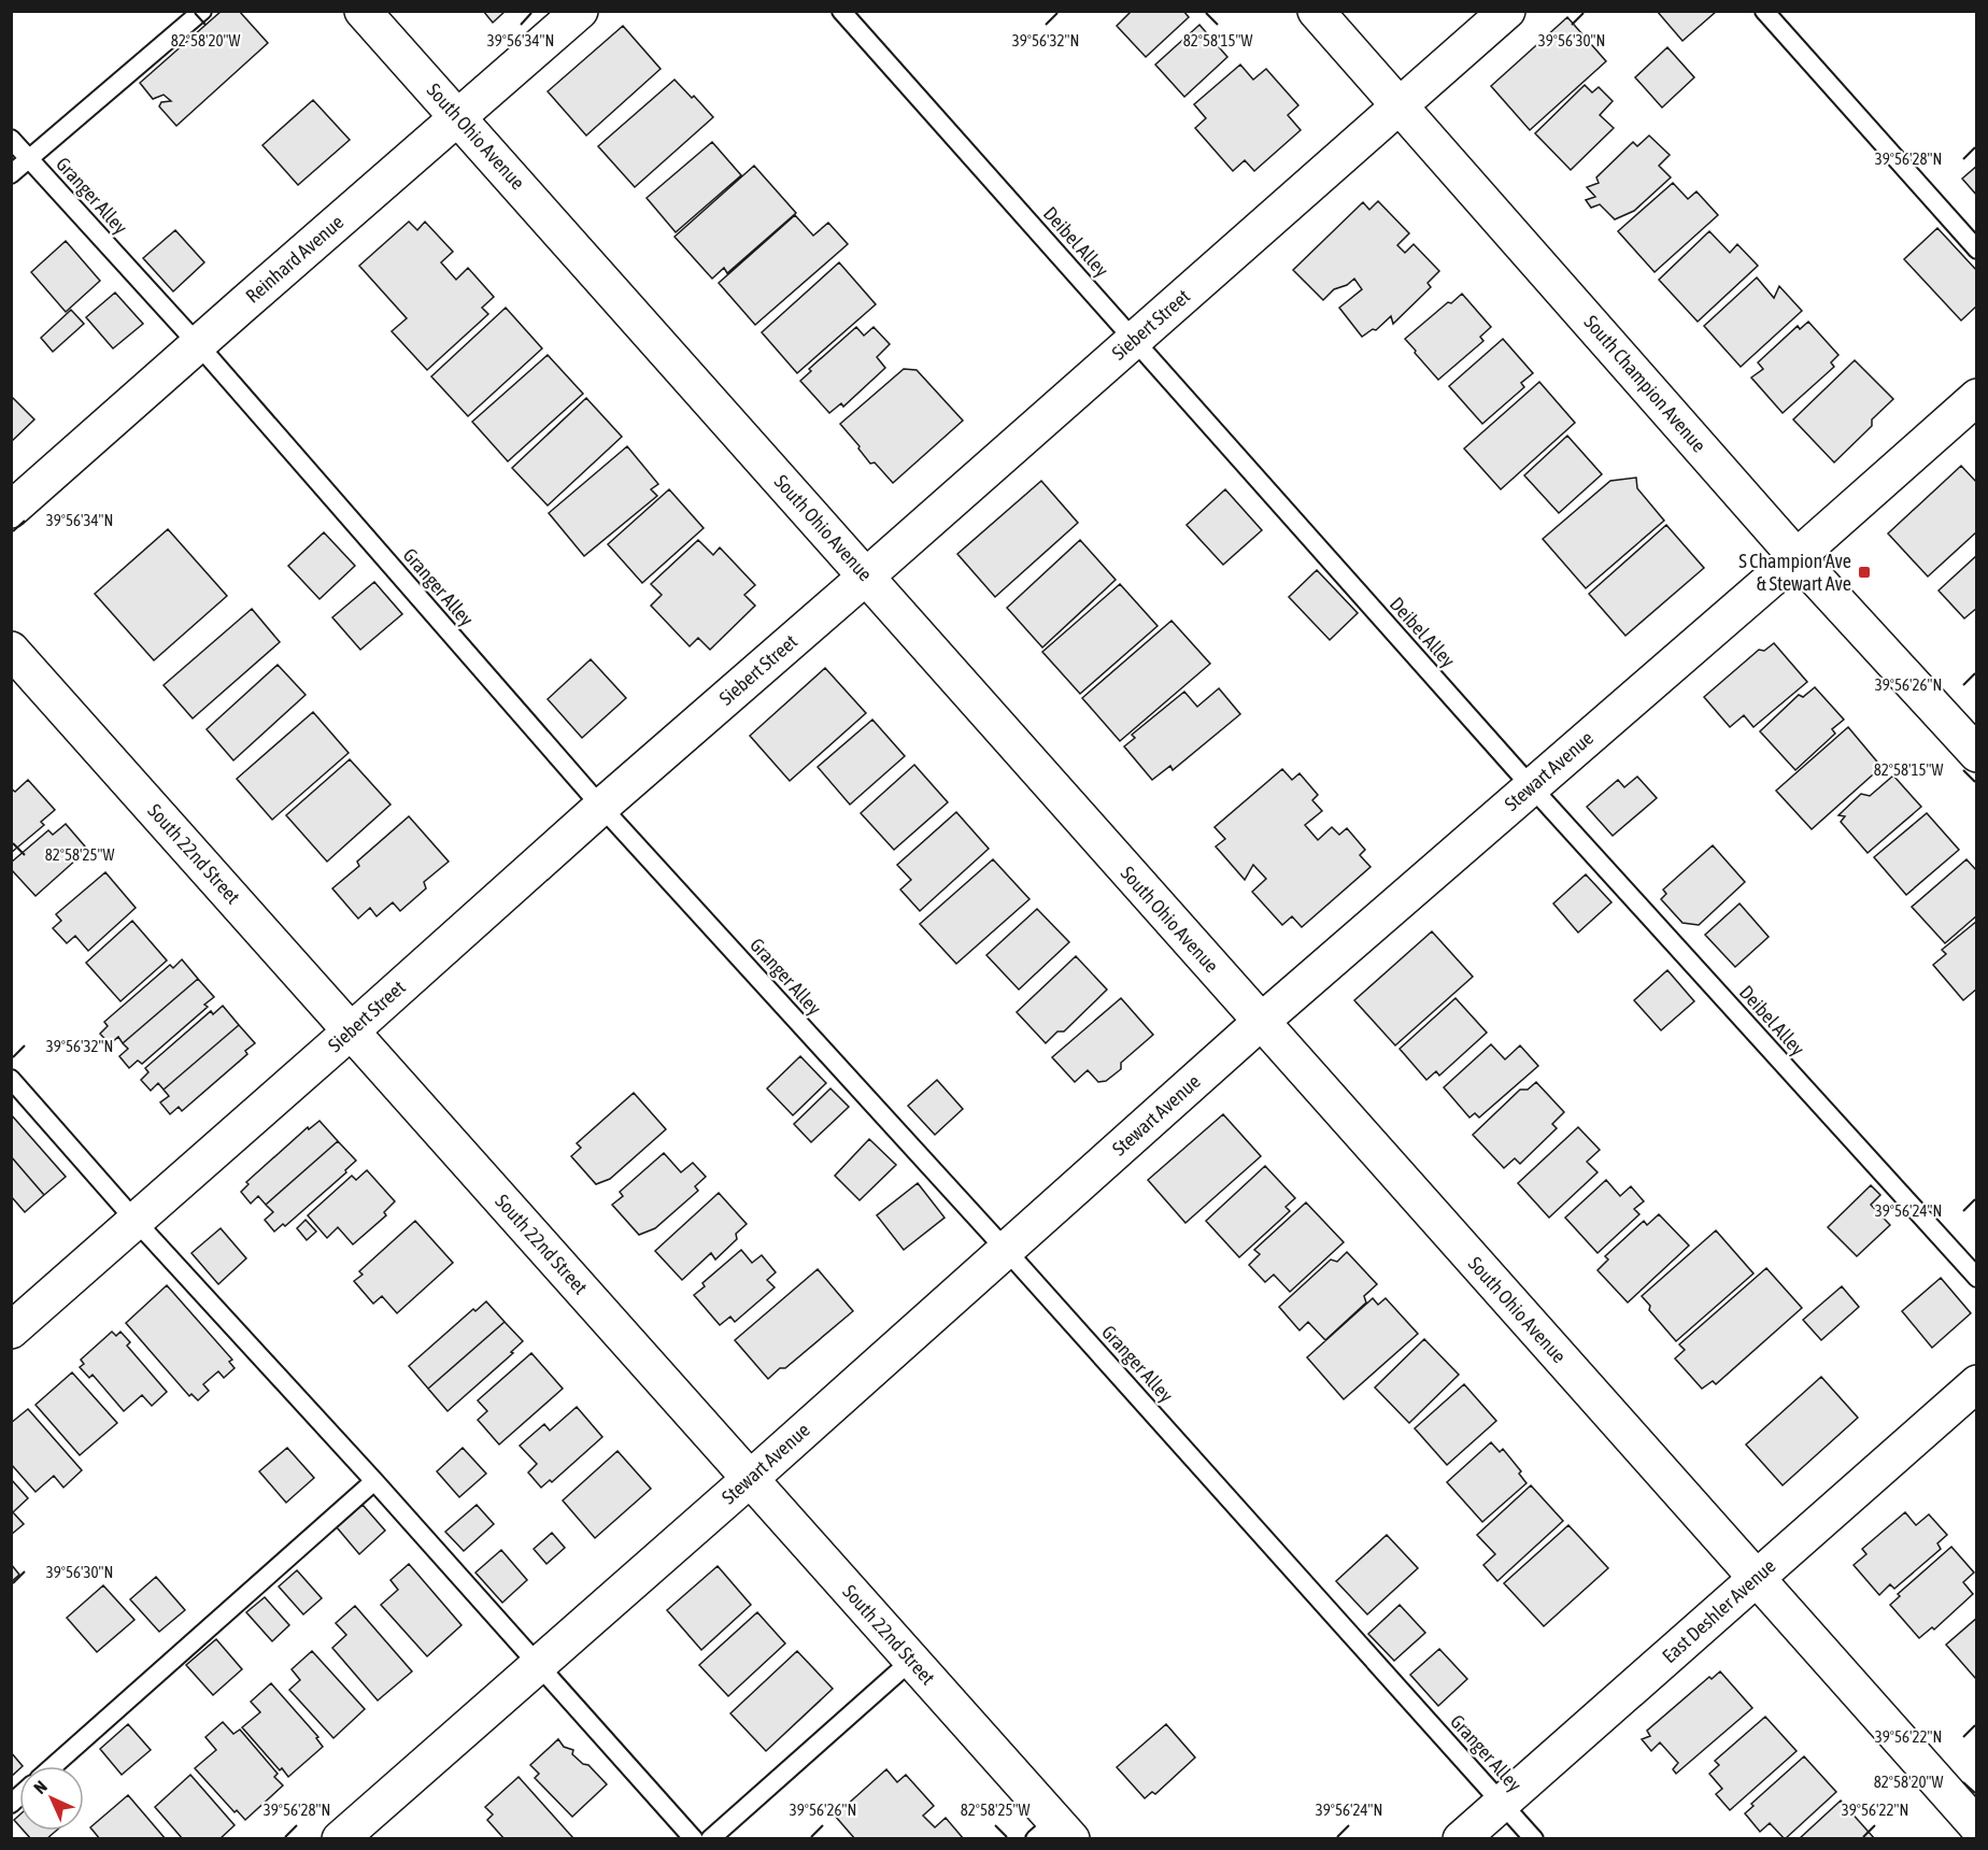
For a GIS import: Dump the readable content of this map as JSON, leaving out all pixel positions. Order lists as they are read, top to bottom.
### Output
{
  "streets": {
    "street": [
      "South Ohio Avenue",
      "Reinhard Avenue",
      "Siebert Street",
      "South Champion Avenue",
      "Stewart Avenue",
      "South 22nd Street",
      "East Deshler Avenue"
    ],
    "lane": ["Granger Alley", "Deibel Alley"]
  },
  "crossings": [
    ["South Ohio Avenue", "Reinhard Avenue"],
    ["South Ohio Avenue", "Siebert Street"],
    ["South Ohio Avenue", "Stewart Avenue"],
    ["South Ohio Avenue", "East Deshler Avenue"],
    ["Granger Alley", "Reinhard Avenue"],
    ["Granger Alley", "Siebert Street"],
    ["Granger Alley", "Stewart Avenue"],
    ["Granger Alley", "East Deshler Avenue"],
    ["Deibel Alley", "Siebert Street"],
    ["Deibel Alley", "Stewart Avenue"],
    ["Siebert Street", "South Champion Avenue"],
    ["Siebert Street", "South 22nd Street"],
    ["South Champion Avenue", "Stewart Avenue"],
    ["Stewart Avenue", "South 22nd Street"]
  ],
  "places": {
    "transit": ["S Champion Ave & Stewart Ave"]
  },
  "north": "top left",
  "coordinates": [
    "82°58'20\"W",
    "39°56'34\"N",
    "39°56'32\"N",
    "82°58'15\"W",
    "39°56'30\"N",
    "39°56'28\"N",
    "39°56'26\"N",
    "82°58'25\"W",
    "39°56'24\"N",
    "39°56'22\"N"
  ]
}
